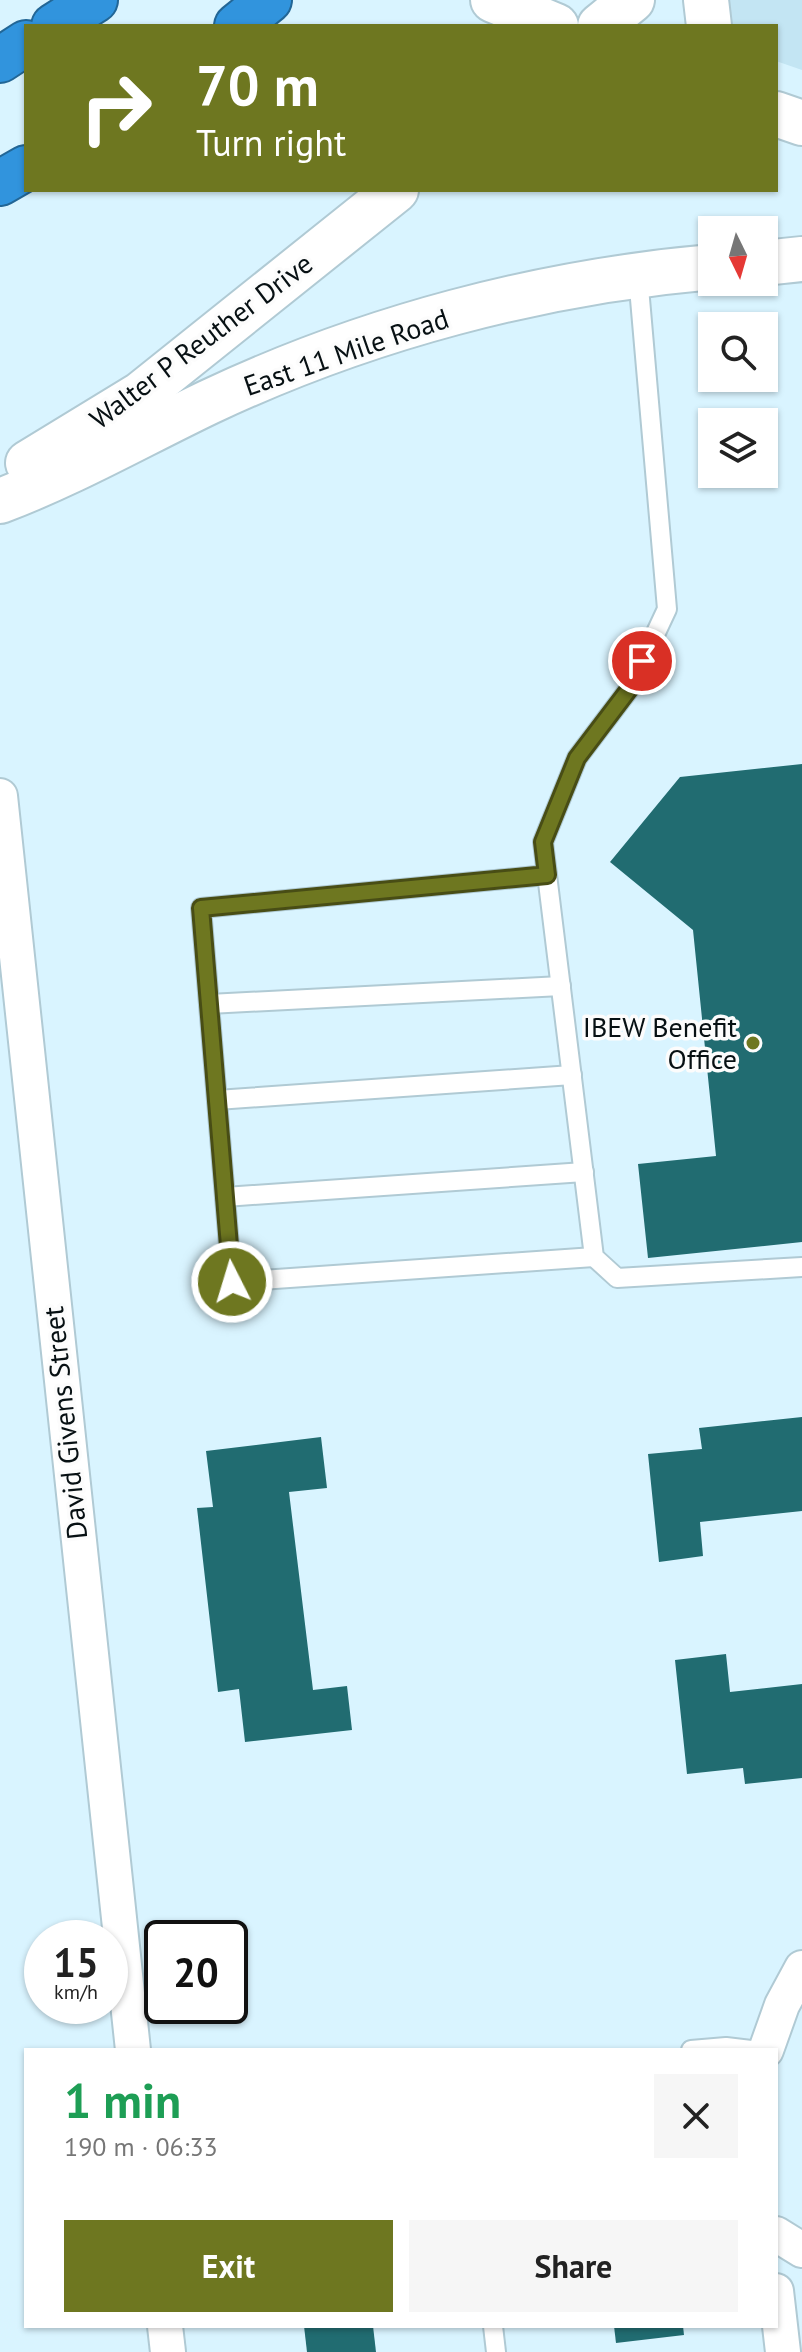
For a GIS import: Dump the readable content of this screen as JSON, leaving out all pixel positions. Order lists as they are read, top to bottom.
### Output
{
  "streets": {
    "main road": ["Walter P Reuther Drive", "East 11 Mile Road"],
    "street": ["David Givens Street"]
  },
  "places": ["IBEW Benefit Office"],
  "north": "bottom",
  "page": {
    "turn": ["70 m", "Turn right"],
    "speed": "15 km/h",
    "limit": "20",
    "heading": ["1 min", "190 m · 06:33"],
    "buttons": ["Exit", "Share"]
  }
}
